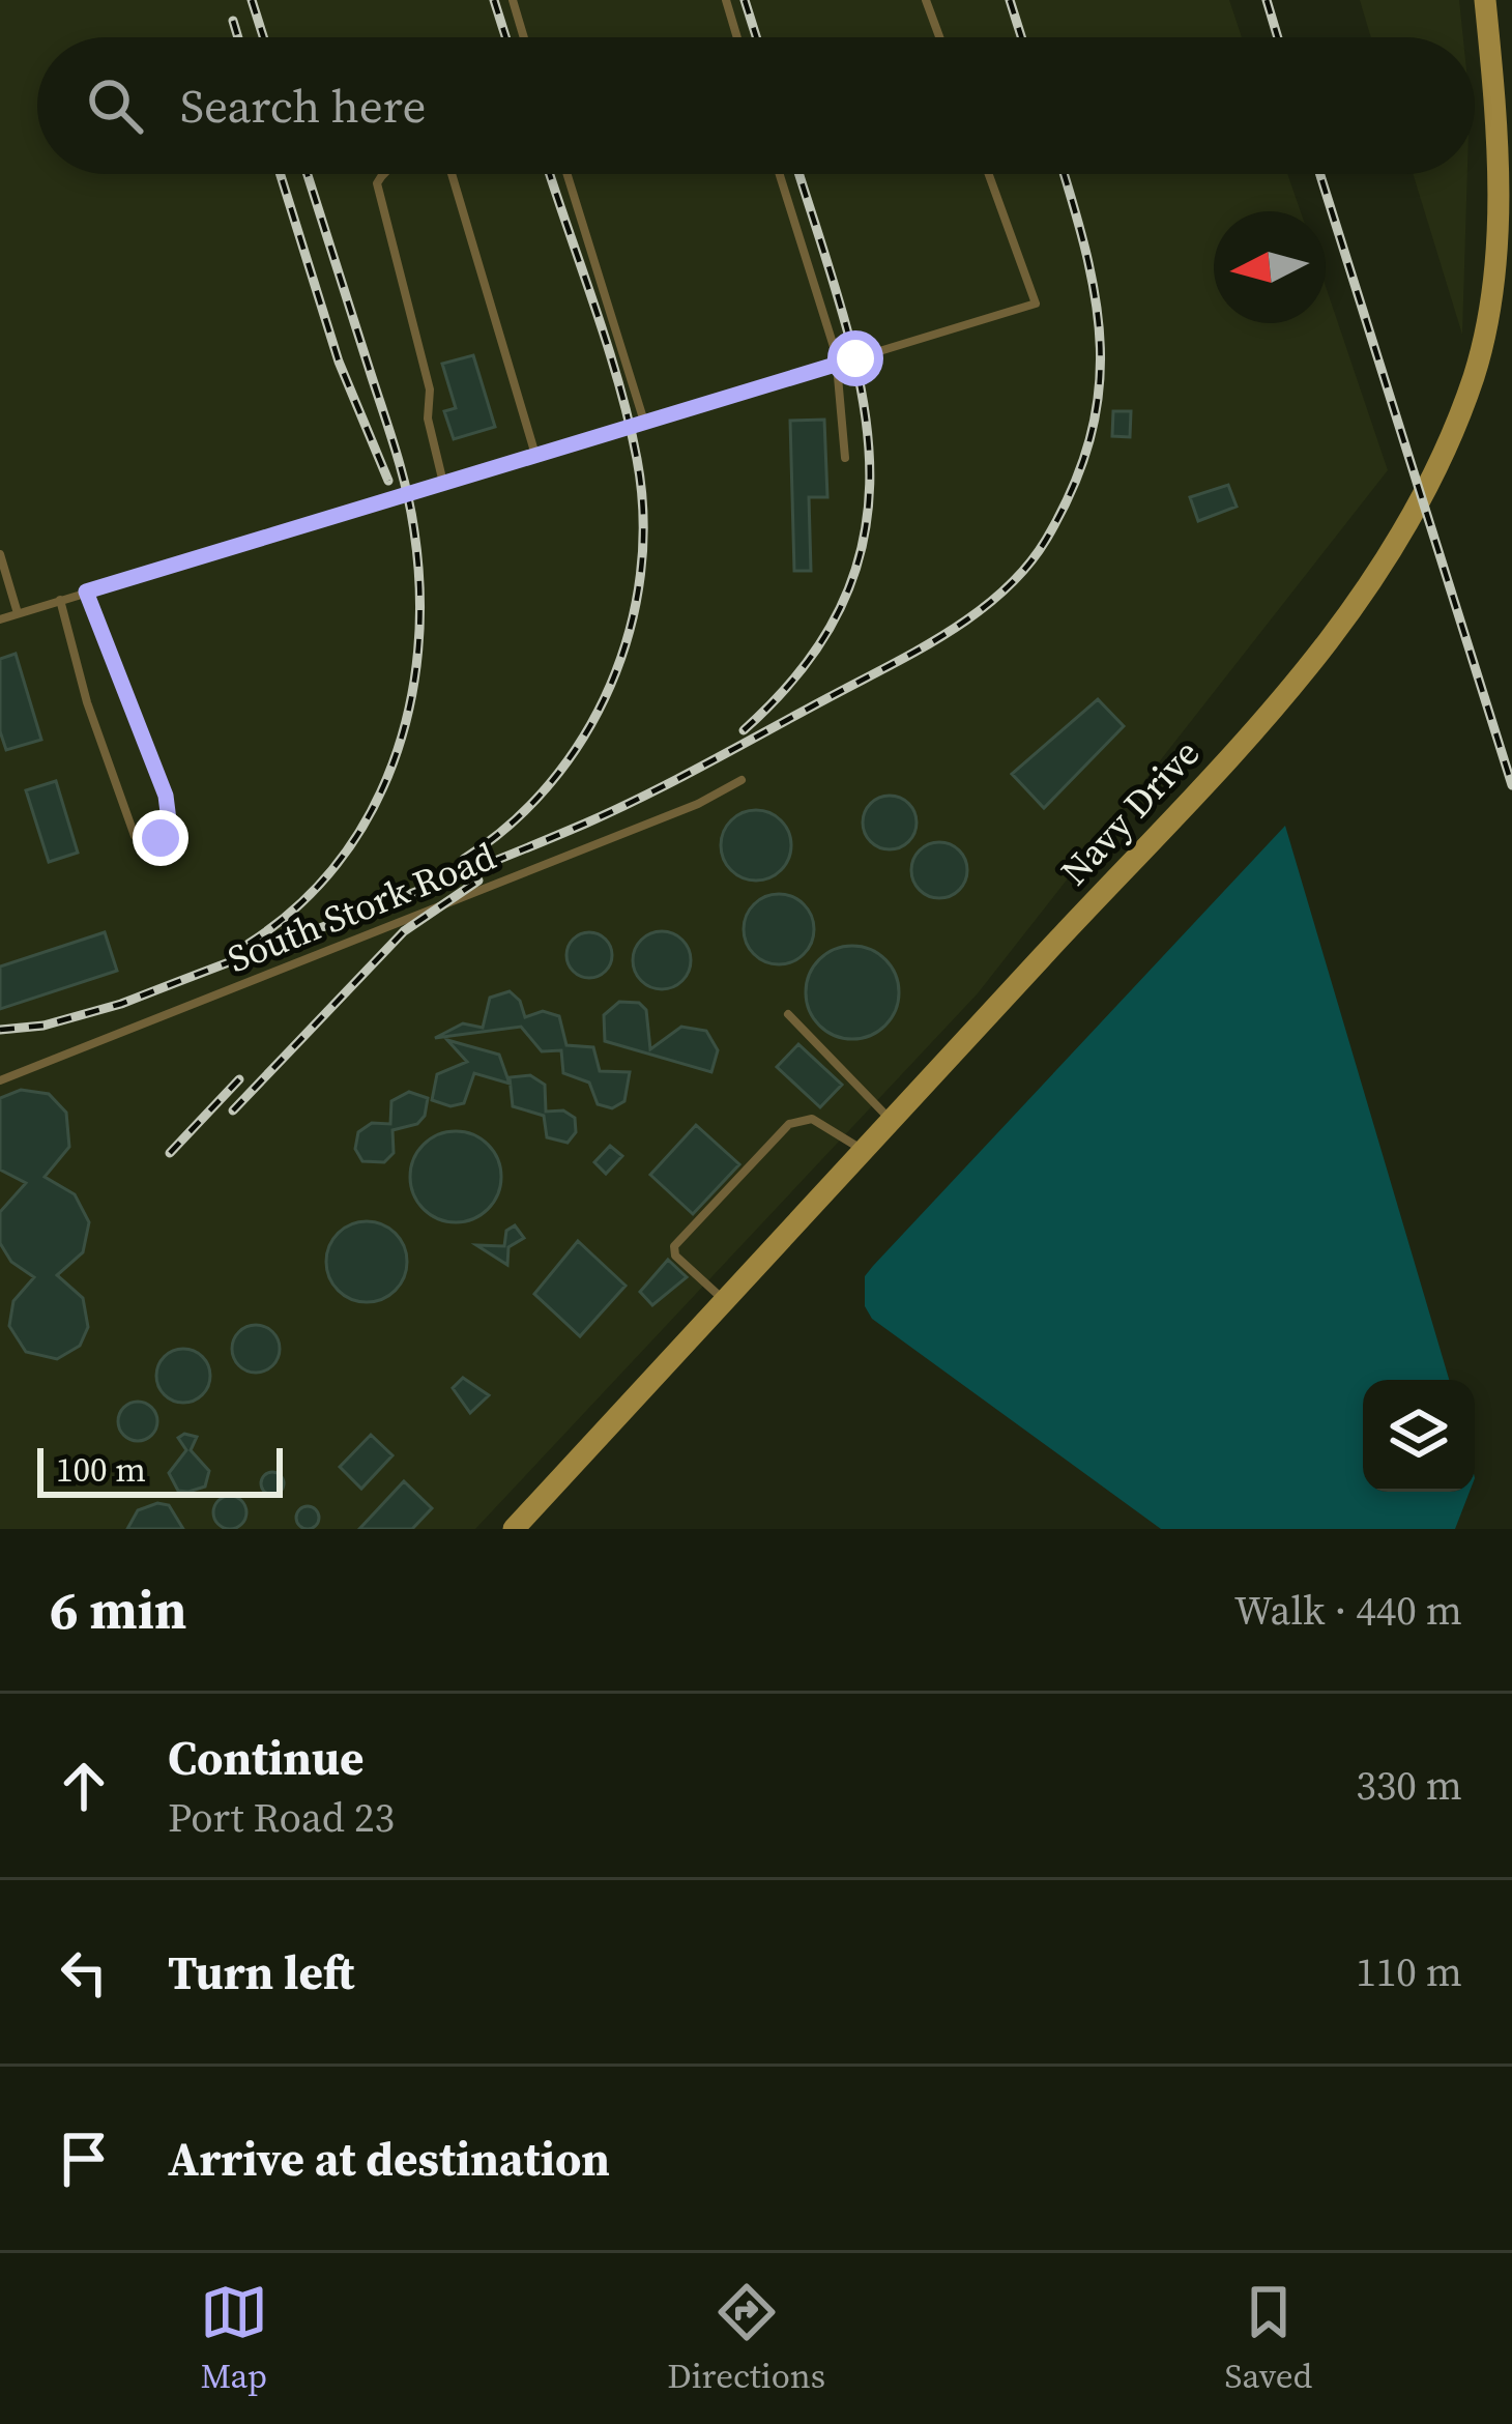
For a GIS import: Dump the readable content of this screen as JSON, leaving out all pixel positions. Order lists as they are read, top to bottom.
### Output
{
  "streets": {
    "street": ["Navy Drive"],
    "lane": ["South Stork Road"]
  },
  "scale_bar": "100 m",
  "north": "left",
  "page": {
    "search": "Search here",
    "scale": "100 m",
    "heading": ["6 min", "Walk · 440 m"],
    "list": [
      ["Continue", "Port Road 23", "330 m"],
      ["Turn left", "110 m"],
      "Arrive at destination"
    ],
    "nav": ["Map", "Directions", "Saved"]
  }
}
